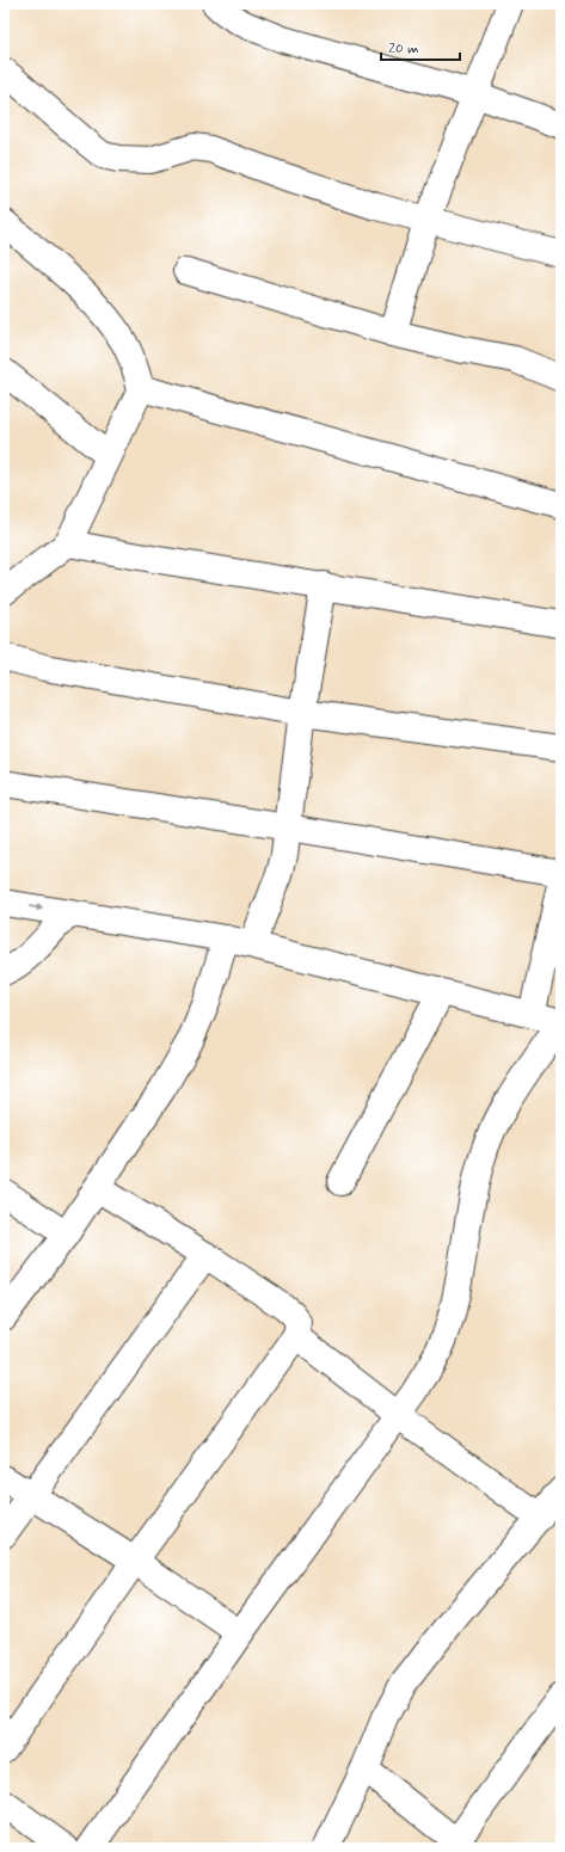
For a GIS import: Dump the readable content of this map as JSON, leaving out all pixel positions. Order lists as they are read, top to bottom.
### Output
{
  "scale_bar": "20 m"
}
